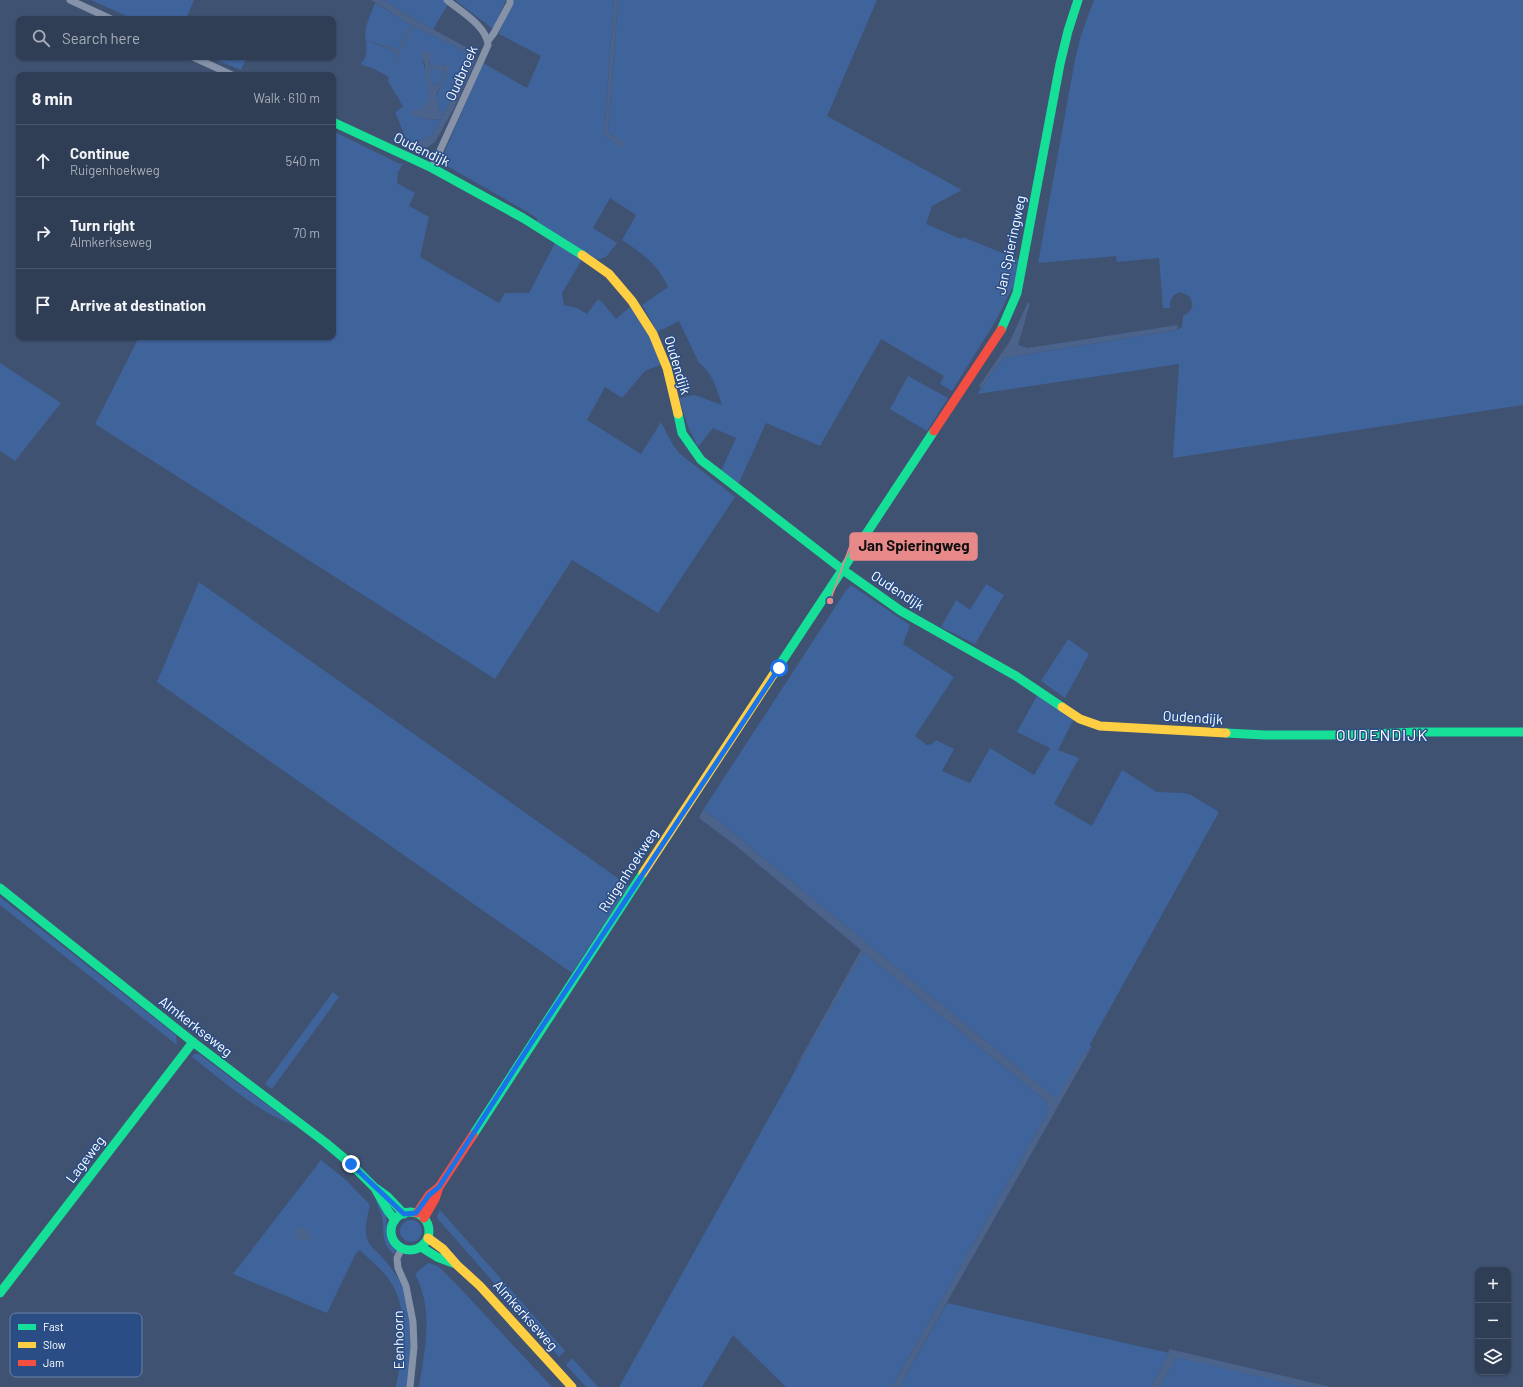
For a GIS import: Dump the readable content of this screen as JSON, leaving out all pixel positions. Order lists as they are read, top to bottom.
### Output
{
  "streets": {
    "street": [
      "Oudbroek",
      "Oudendijk",
      "Jan Spieringweg",
      "Ruigenhoekweg",
      "Almkerkseweg",
      "Lageweg",
      "Eenhoorn"
    ]
  },
  "crossings": [
    ["Oudbroek", "Oudendijk"],
    ["Oudendijk", "Jan Spieringweg"],
    ["Oudendijk", "Ruigenhoekweg"],
    ["Jan Spieringweg", "Ruigenhoekweg"],
    ["Ruigenhoekweg", "Almkerkseweg"],
    ["Ruigenhoekweg", "Eenhoorn"],
    ["Almkerkseweg", "Lageweg"],
    ["Almkerkseweg", "Eenhoorn"]
  ],
  "districts": ["OUDENDIJK"],
  "places": ["Jan Spieringweg"],
  "legend": ["Fast", "Slow", "Jam"],
  "page": {
    "search": "Search here",
    "heading": ["8 min", "Walk · 610 m"],
    "list": [
      ["Continue", "Ruigenhoekweg", "540 m"],
      ["Turn right", "Almkerkseweg", "70 m"],
      "Arrive at destination"
    ],
    "map_buttons": ["+", "−"]
  }
}
